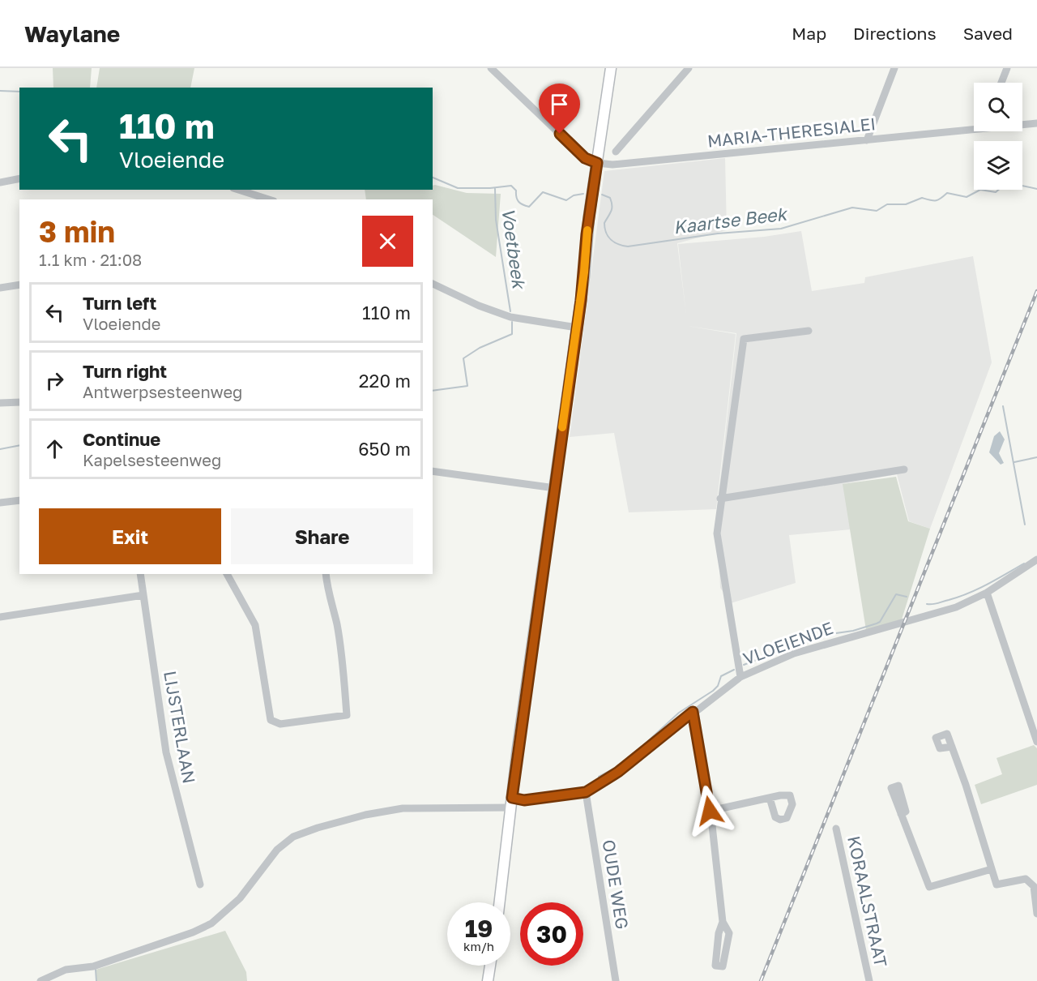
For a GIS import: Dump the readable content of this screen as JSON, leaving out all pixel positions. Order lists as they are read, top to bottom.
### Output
{
  "streets": {
    "street": [
      "MARIA-THERESIALEI",
      "VLOEIENDE",
      "LIJSTERLAAN",
      "OUDE WEG",
      "KORAALSTRAAT"
    ]
  },
  "crossings": [
    ["VLOEIENDE", "OUDE WEG"]
  ],
  "water": ["Kaartse Beek", "Voetbeek"],
  "page": {
    "header": "Waylane",
    "nav": ["Map", "Directions", "Saved"],
    "turn": ["110 m", "Vloeiende"],
    "heading": ["3 min", "1.1 km · 21:08"],
    "list": [
      {
        "name": "Turn left",
        "note": "Vloeiende",
        "value": "110 m"
      },
      {
        "name": "Turn right",
        "note": "Antwerpsesteenweg",
        "value": "220 m"
      },
      {
        "name": "Continue",
        "note": "Kapelsesteenweg",
        "value": "650 m"
      }
    ],
    "buttons": ["Exit", "Share"],
    "speed": "19 km/h",
    "limit": "30"
  }
}
